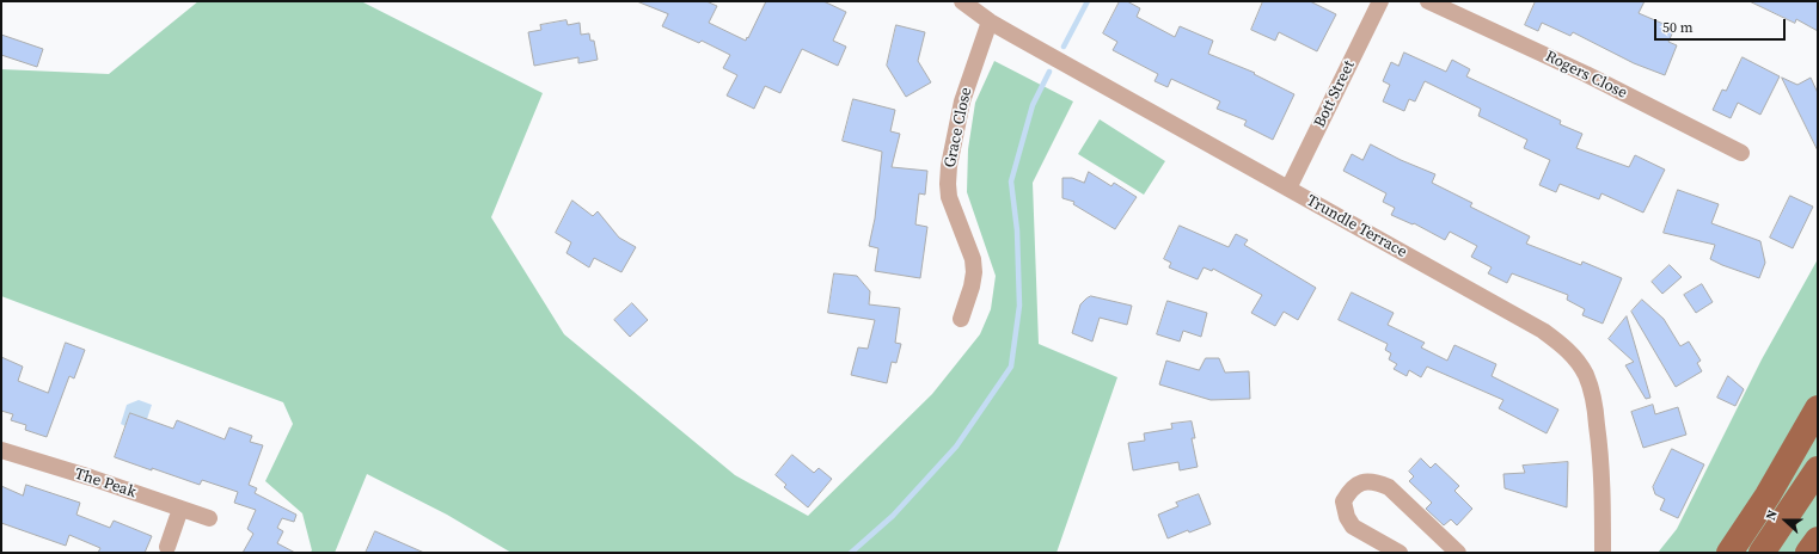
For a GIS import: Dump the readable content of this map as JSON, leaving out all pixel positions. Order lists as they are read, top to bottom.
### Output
{
  "streets": {
    "street": [
      "Rogers Close",
      "Bott Street",
      "Grace Close",
      "Trundle Terrace",
      "The Peak"
    ]
  },
  "crossings": [
    ["Bott Street", "Trundle Terrace"],
    ["Grace Close", "Trundle Terrace"]
  ],
  "scale_bar": "50 m",
  "north": "left"
}
